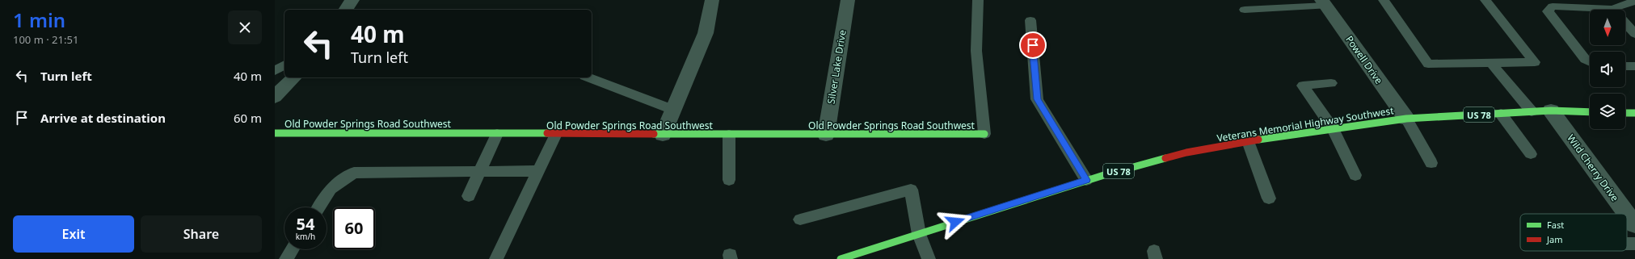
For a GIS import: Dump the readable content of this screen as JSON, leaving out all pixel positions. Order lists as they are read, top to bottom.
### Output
{
  "streets": {
    "main road": ["US 78", "Old Powder Springs Road Southwest", "Veterans Memorial Highway Southwest"],
    "street": ["Powell Drive", "Silver Lake Drive", "Wild Cherry Drive"]
  },
  "crossings": [
    ["Powell Drive", "Veterans Memorial Highway Southwest"],
    ["Silver Lake Drive", "Old Powder Springs Road Southwest"],
    ["Veterans Memorial Highway Southwest", "Wild Cherry Drive"]
  ],
  "legend": ["Fast", "Jam"],
  "north": "bottom",
  "page": {
    "heading": ["1 min", "100 m · 21:51"],
    "turn": ["40 m", "Turn left"],
    "list": [
      {
        "name": "Turn left",
        "value": "40 m"
      },
      {
        "name": "Arrive at destination",
        "value": "60 m"
      }
    ],
    "speed": "54 km/h",
    "limit": "60",
    "buttons": ["Exit", "Share"]
  }
}
